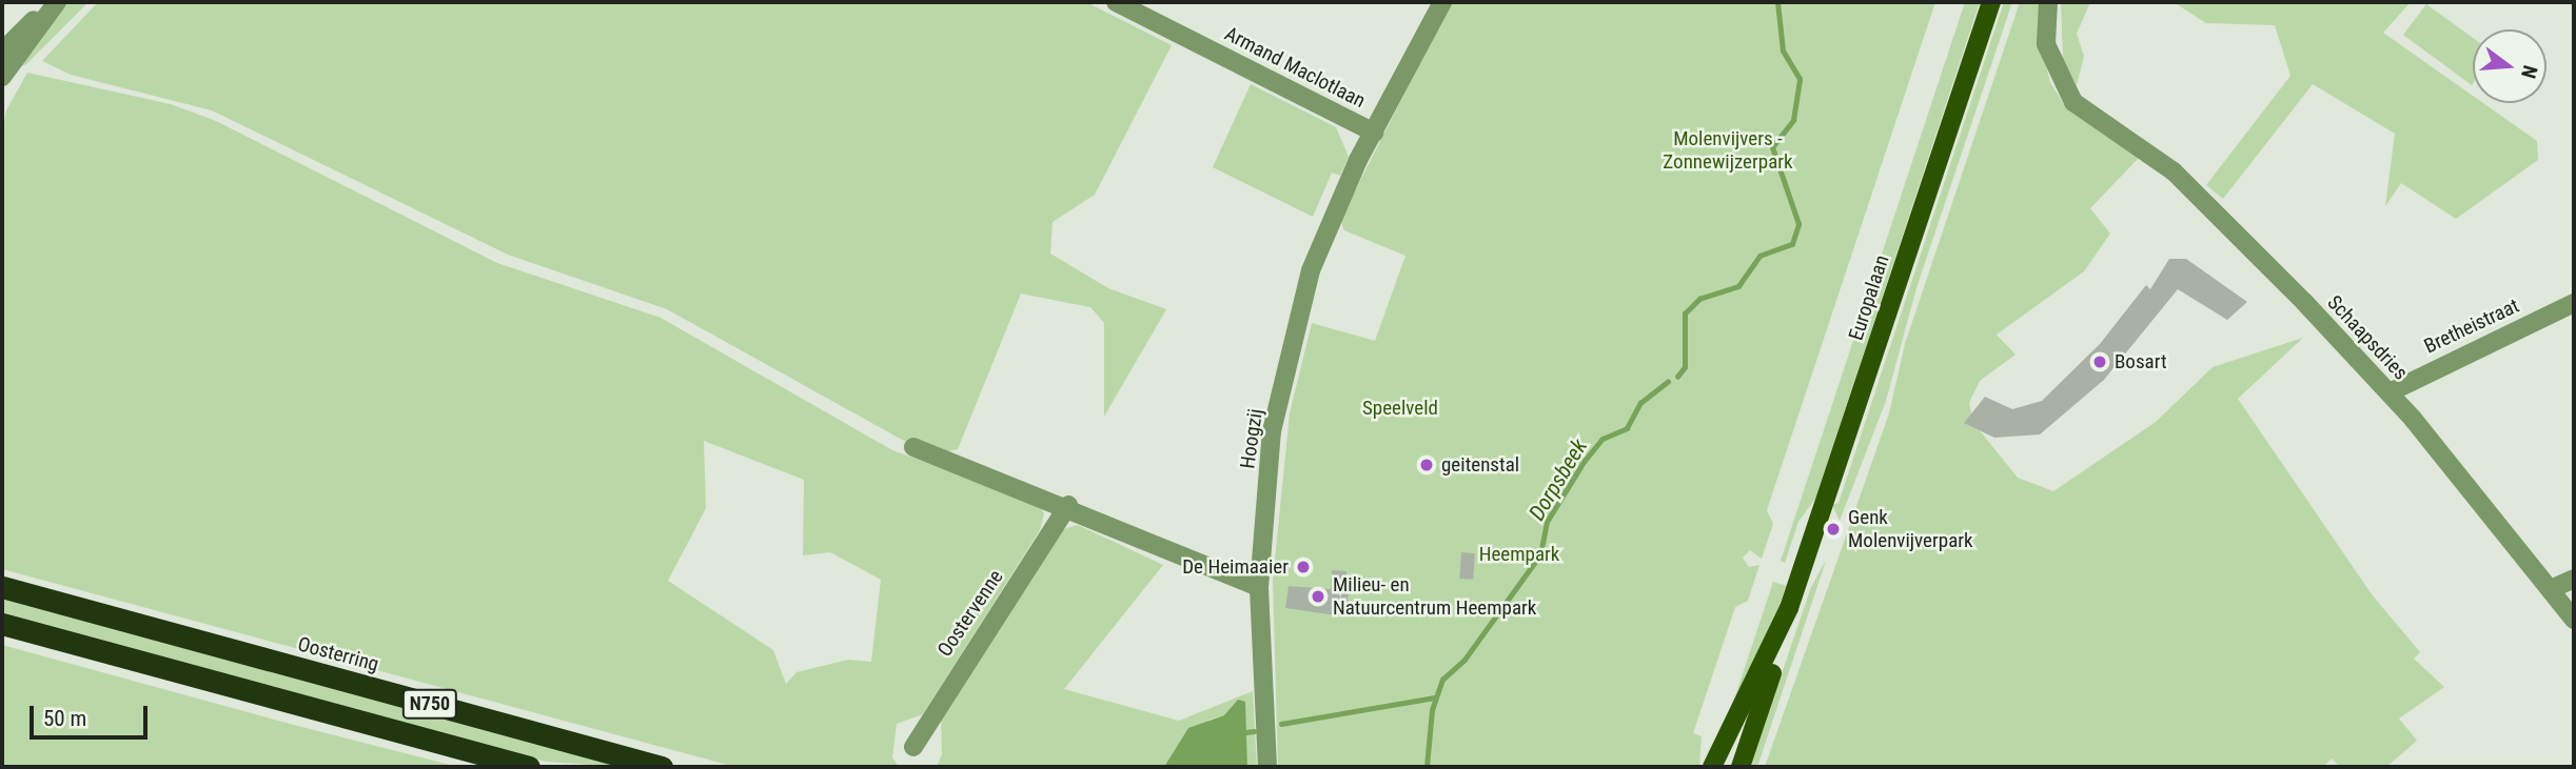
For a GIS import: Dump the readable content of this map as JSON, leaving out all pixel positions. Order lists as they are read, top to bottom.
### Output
{
  "streets": {
    "highway": ["Oosterring", "N750"],
    "main road": ["Europalaan"],
    "street": [
      "Armand Maclotlaan",
      "Bretheistraat",
      "Schaapsdries",
      "Hoogzij",
      "Oostervenne"
    ]
  },
  "crossings": [
    ["Armand Maclotlaan", "Hoogzij"],
    ["Bretheistraat", "Schaapsdries"]
  ],
  "water": ["Dorpsbeek"],
  "parks": ["Molenvijvers - Zonnewijzerpark", "Speelveld", "Heempark"],
  "places": [
    "Bosart",
    "geitenstal",
    "Genk Molenvijverpark",
    "De Heimaaier",
    "Milieu- en Natuurcentrum Heempark"
  ],
  "scale_bar": "50 m",
  "north": "right"
}
